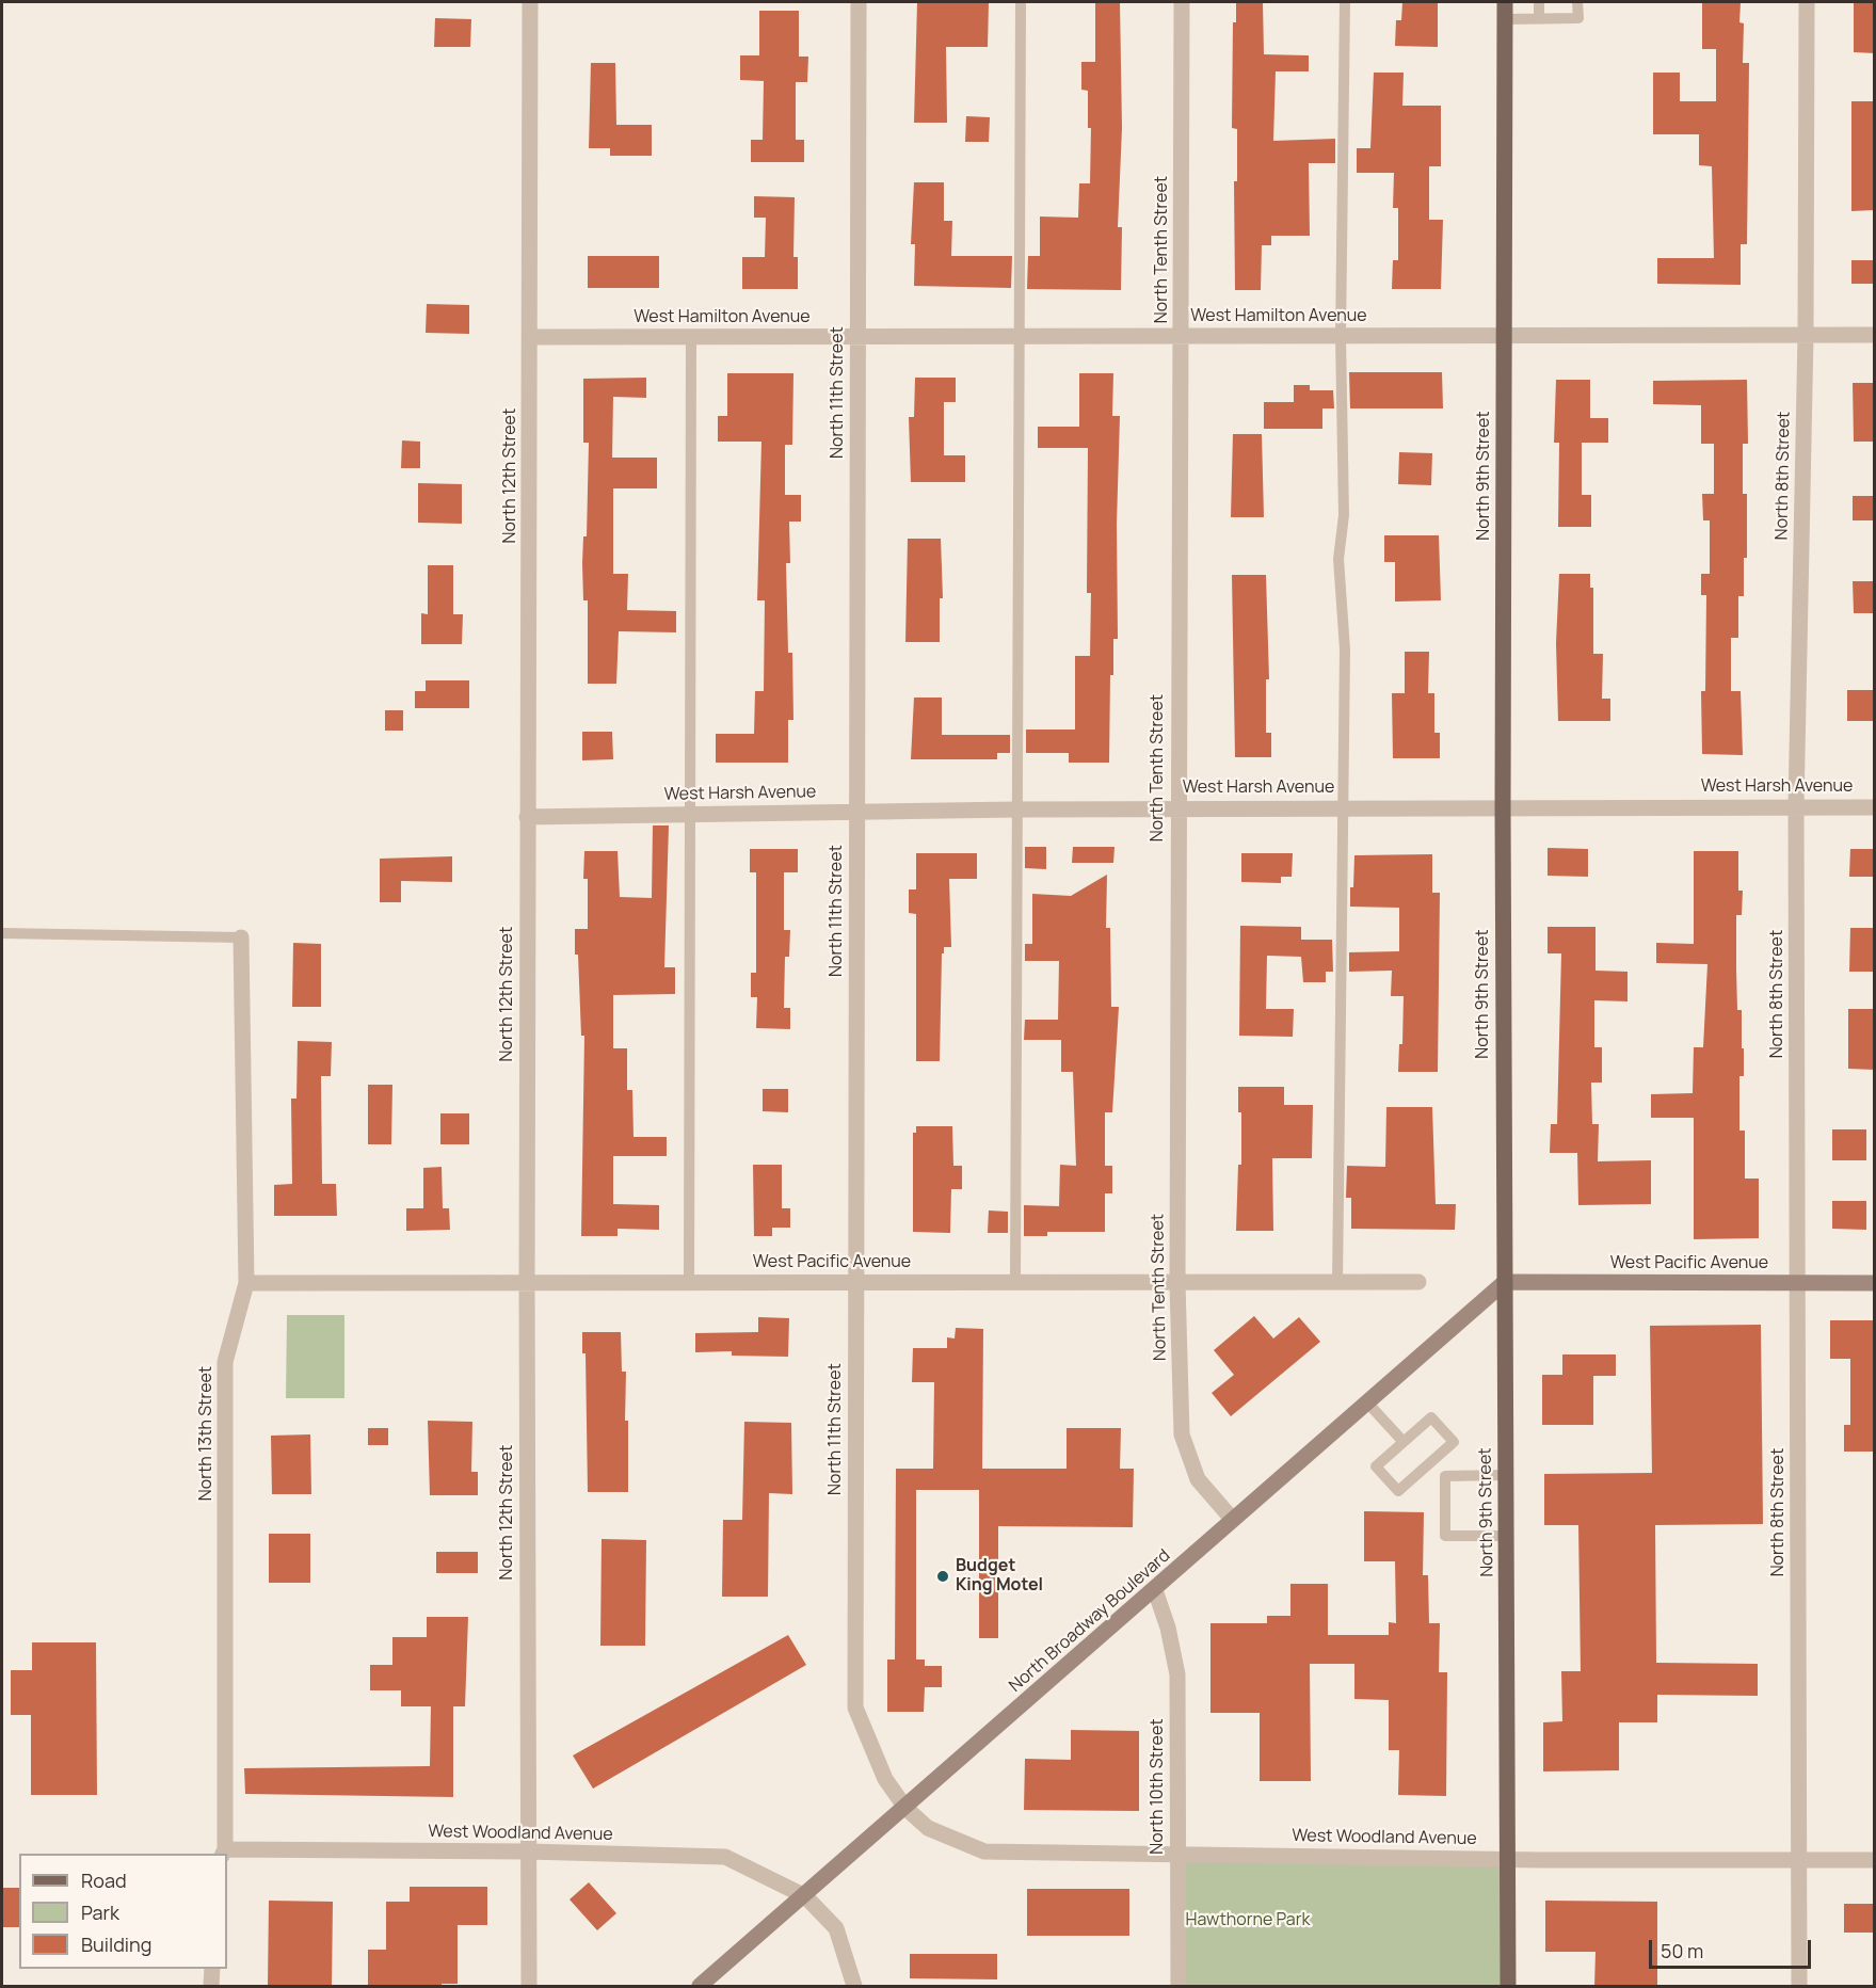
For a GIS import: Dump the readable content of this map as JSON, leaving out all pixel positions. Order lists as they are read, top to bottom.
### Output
{
  "streets": {
    "main road": ["North 9th Street", "West Pacific Avenue", "North Broadway Boulevard"],
    "street": [
      "North Tenth Street",
      "West Hamilton Avenue",
      "North 11th Street",
      "North 12th Street",
      "North 8th Street",
      "West Harsh Avenue",
      "North 13th Street",
      "North 10th Street",
      "West Woodland Avenue"
    ]
  },
  "crossings": [
    ["North Tenth Street", "West Hamilton Avenue"],
    ["North Tenth Street", "West Harsh Avenue"],
    ["North Tenth Street", "West Pacific Avenue"],
    ["North Tenth Street", "North Broadway Boulevard"],
    ["West Hamilton Avenue", "North 11th Street"],
    ["West Hamilton Avenue", "North 12th Street"],
    ["West Hamilton Avenue", "North 9th Street"],
    ["West Hamilton Avenue", "North 8th Street"],
    ["North 11th Street", "West Harsh Avenue"],
    ["North 11th Street", "West Pacific Avenue"],
    ["North 11th Street", "North Broadway Boulevard"],
    ["North 11th Street", "West Woodland Avenue"],
    ["North 12th Street", "West Harsh Avenue"],
    ["North 12th Street", "West Pacific Avenue"],
    ["North 12th Street", "West Woodland Avenue"],
    ["North 9th Street", "West Harsh Avenue"],
    ["North 9th Street", "West Pacific Avenue"],
    ["North 9th Street", "North Broadway Boulevard"],
    ["North 9th Street", "West Woodland Avenue"],
    ["North 8th Street", "West Harsh Avenue"],
    ["North 8th Street", "West Pacific Avenue"],
    ["North 8th Street", "West Woodland Avenue"],
    ["West Pacific Avenue", "North 13th Street"],
    ["West Pacific Avenue", "North Broadway Boulevard"],
    ["North 13th Street", "West Woodland Avenue"],
    ["North Broadway Boulevard", "North 10th Street"],
    ["North Broadway Boulevard", "West Woodland Avenue"],
    ["North 10th Street", "West Woodland Avenue"]
  ],
  "parks": ["Hawthorne Park"],
  "places": ["Budget King Motel"],
  "legend": ["Road", "Park", "Building"],
  "scale_bar": "50 m"
}
